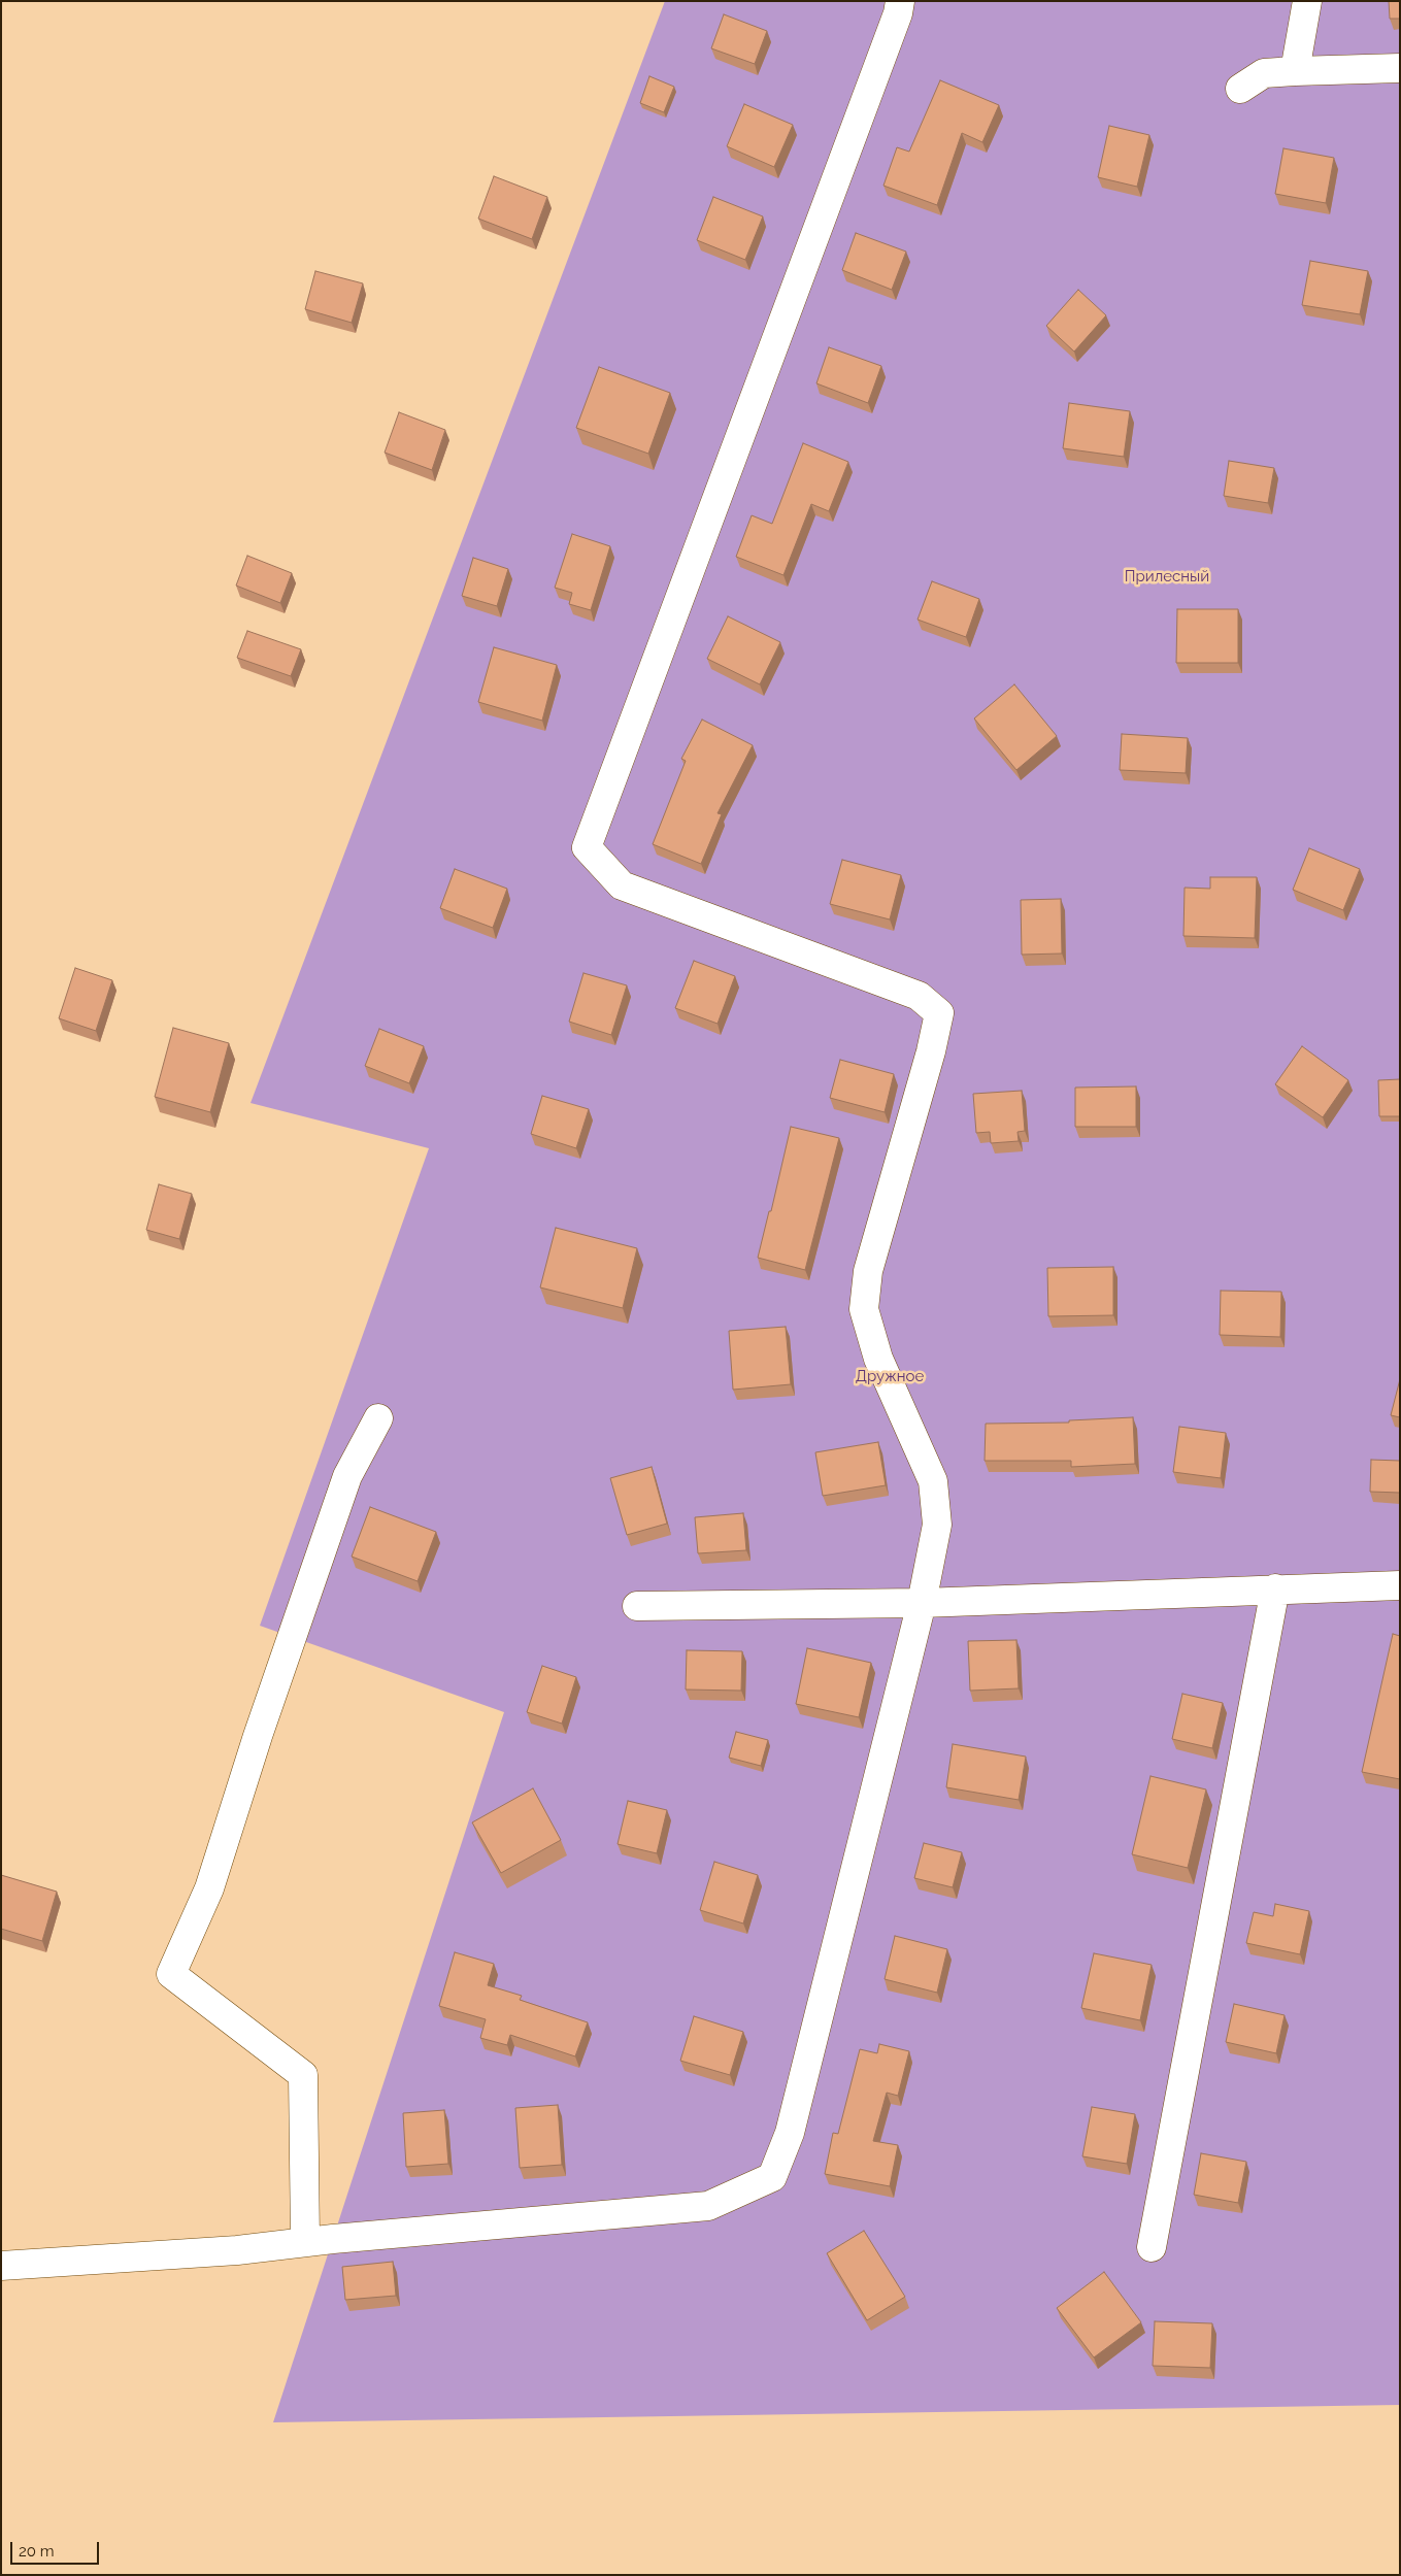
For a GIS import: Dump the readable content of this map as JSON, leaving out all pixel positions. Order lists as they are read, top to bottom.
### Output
{
  "parks": ["Прилесный", "Дружное"],
  "scale_bar": "20 m"
}
